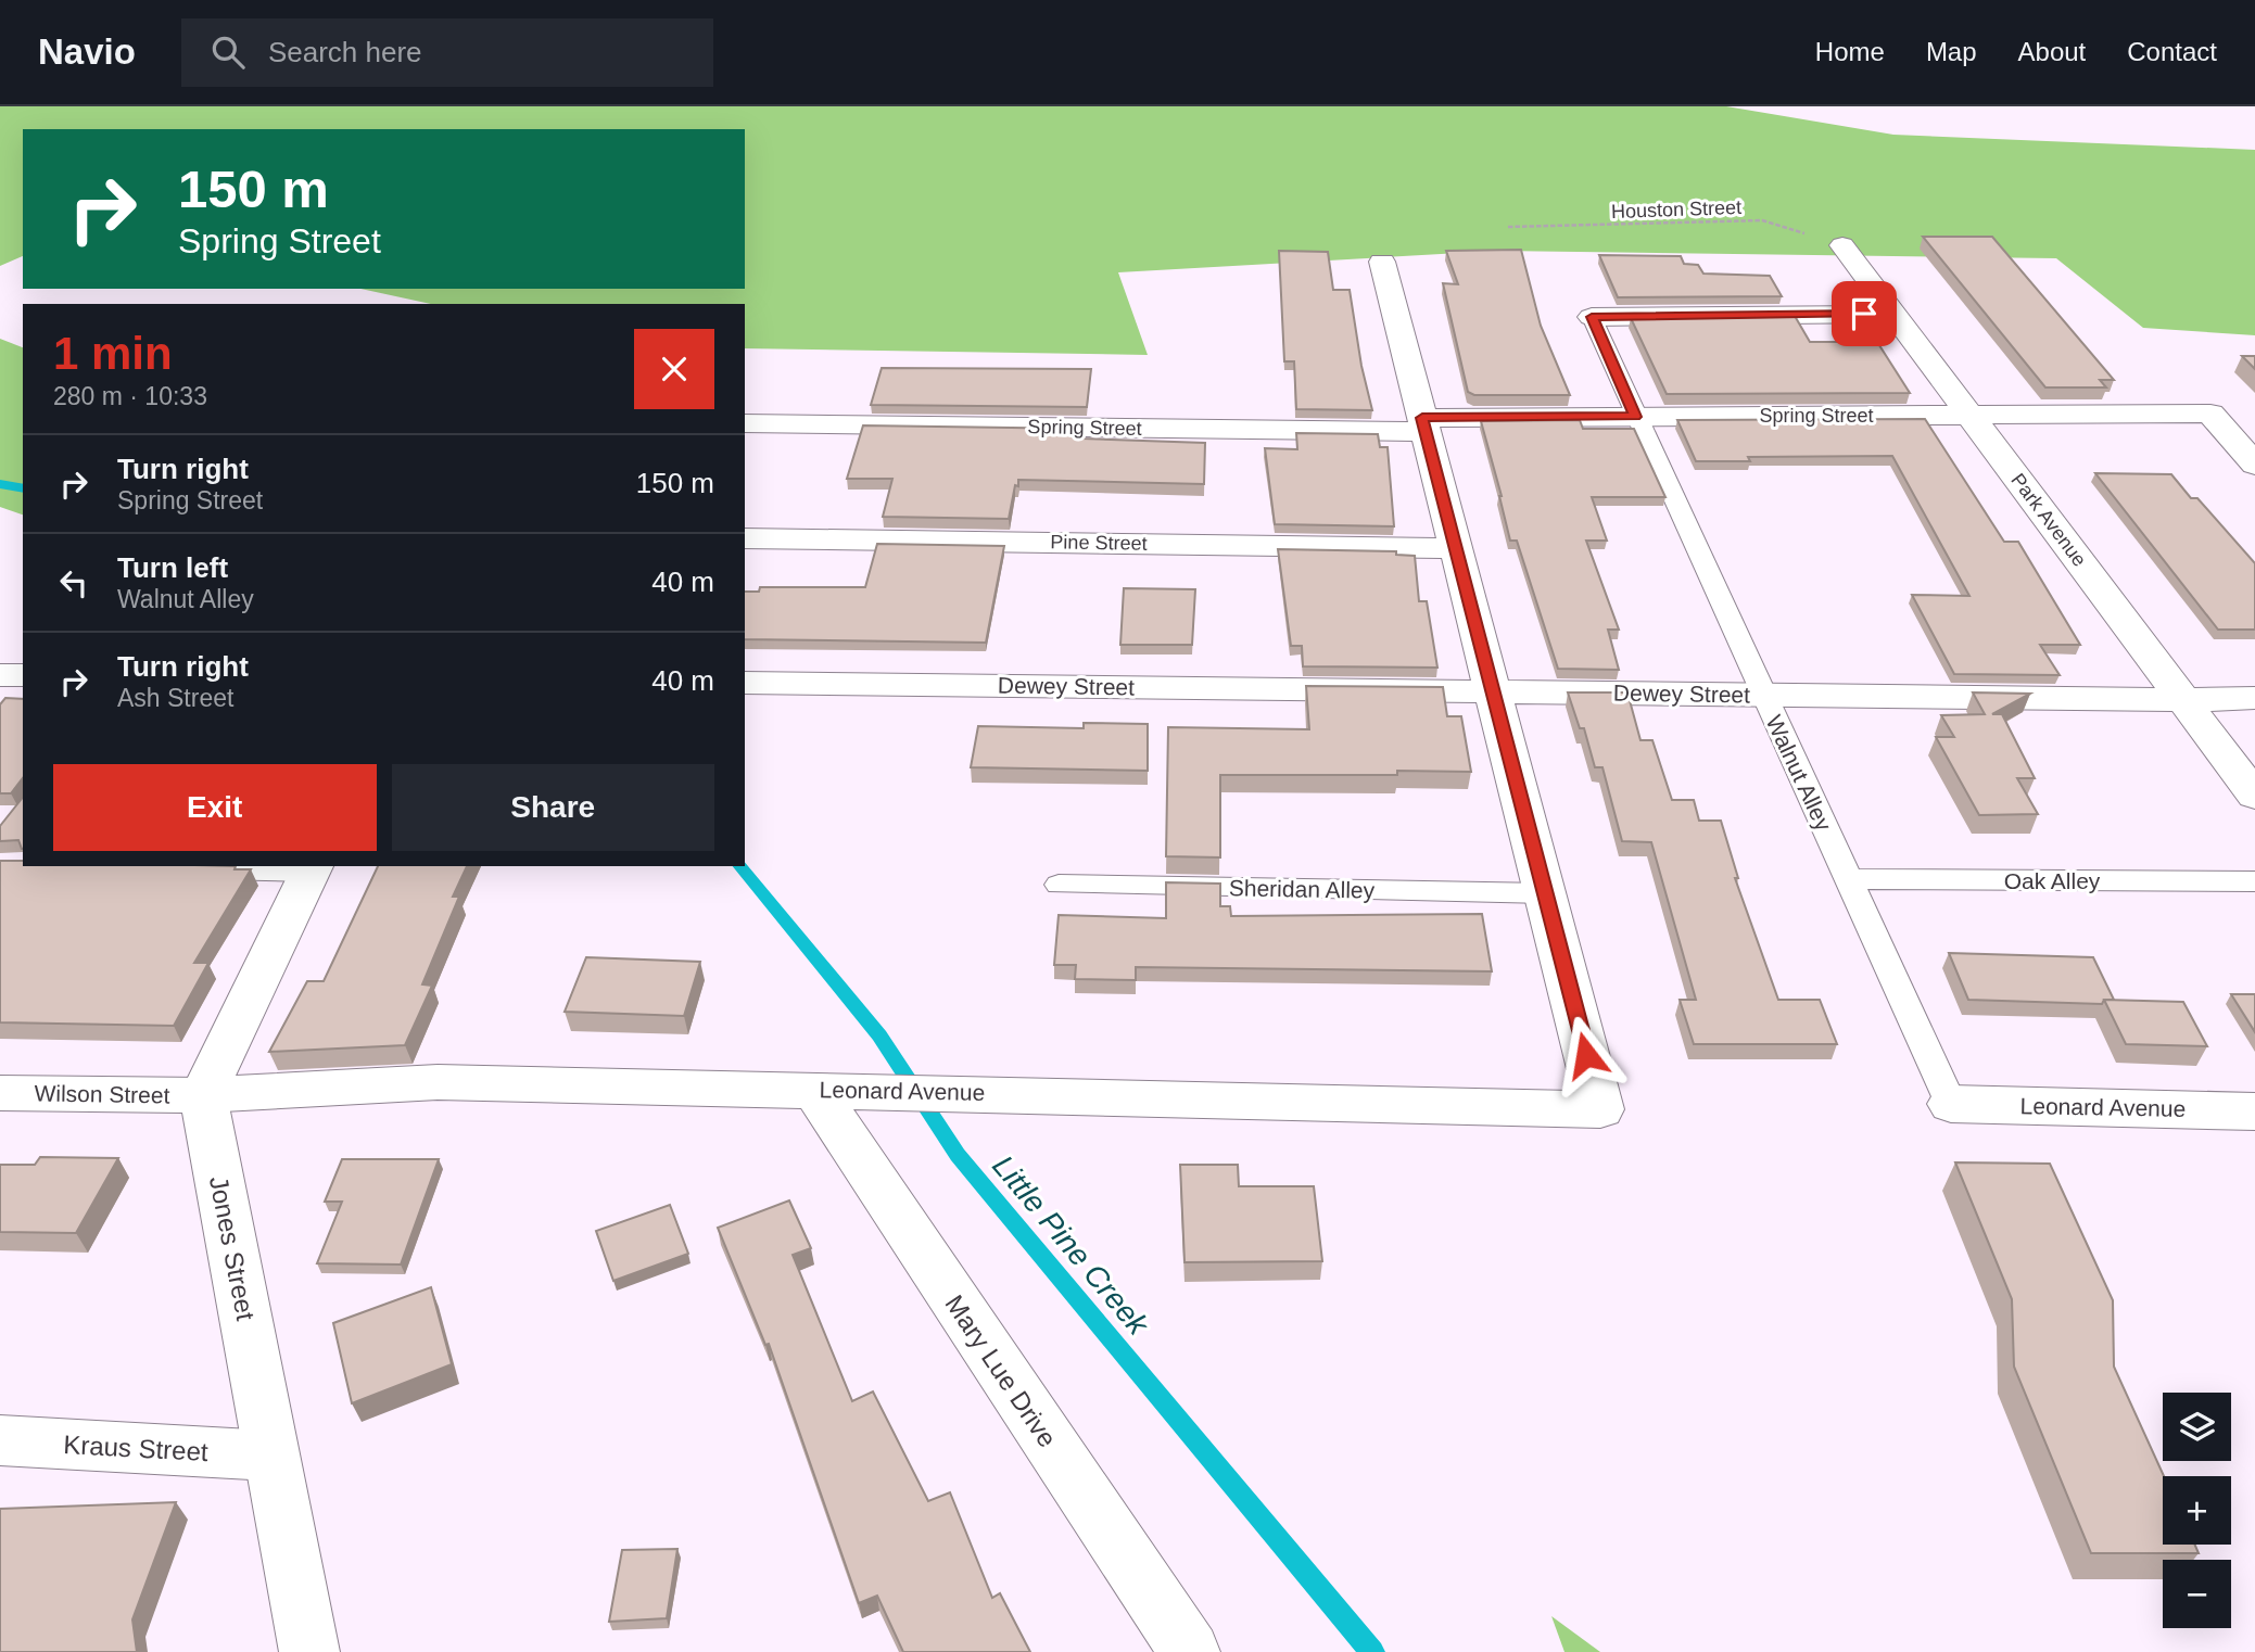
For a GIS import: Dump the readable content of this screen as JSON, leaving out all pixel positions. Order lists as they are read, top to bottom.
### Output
{
  "streets": {
    "street": [
      "Spring Street",
      "Park Avenue",
      "Pine Street",
      "Dewey Street",
      "Leonard Avenue",
      "Wilson Street",
      "Jones Street",
      "Mary Lue Drive",
      "Kraus Street"
    ],
    "lane": ["Walnut Alley", "Oak Alley", "Sheridan Alley"],
    "path": ["Houston Street"]
  },
  "crossings": [
    ["Houston Street", "Park Avenue"],
    ["Spring Street", "Park Avenue"],
    ["Spring Street", "Walnut Alley"],
    ["Park Avenue", "Dewey Street"],
    ["Dewey Street", "Walnut Alley"],
    ["Walnut Alley", "Oak Alley"],
    ["Walnut Alley", "Leonard Avenue"],
    ["Sheridan Alley", "Leonard Avenue"],
    ["Leonard Avenue", "Wilson Street"],
    ["Leonard Avenue", "Jones Street"],
    ["Leonard Avenue", "Mary Lue Drive"],
    ["Wilson Street", "Jones Street"],
    ["Jones Street", "Kraus Street"]
  ],
  "water": ["Little Pine Creek"],
  "page": {
    "header": "Navio",
    "search": "Search here",
    "nav": [
      "Home",
      "Map",
      "About",
      "Contact"
    ],
    "turn": ["150 m", "Spring Street"],
    "heading": ["1 min", "280 m · 10:33"],
    "list": [
      {
        "name": "Turn right",
        "note": "Spring Street",
        "value": "150 m"
      },
      {
        "name": "Turn left",
        "note": "Walnut Alley",
        "value": "40 m"
      },
      {
        "name": "Turn right",
        "note": "Ash Street",
        "value": "40 m"
      }
    ],
    "buttons": ["Exit", "Share"],
    "map_buttons": ["+", "−"]
  }
}
